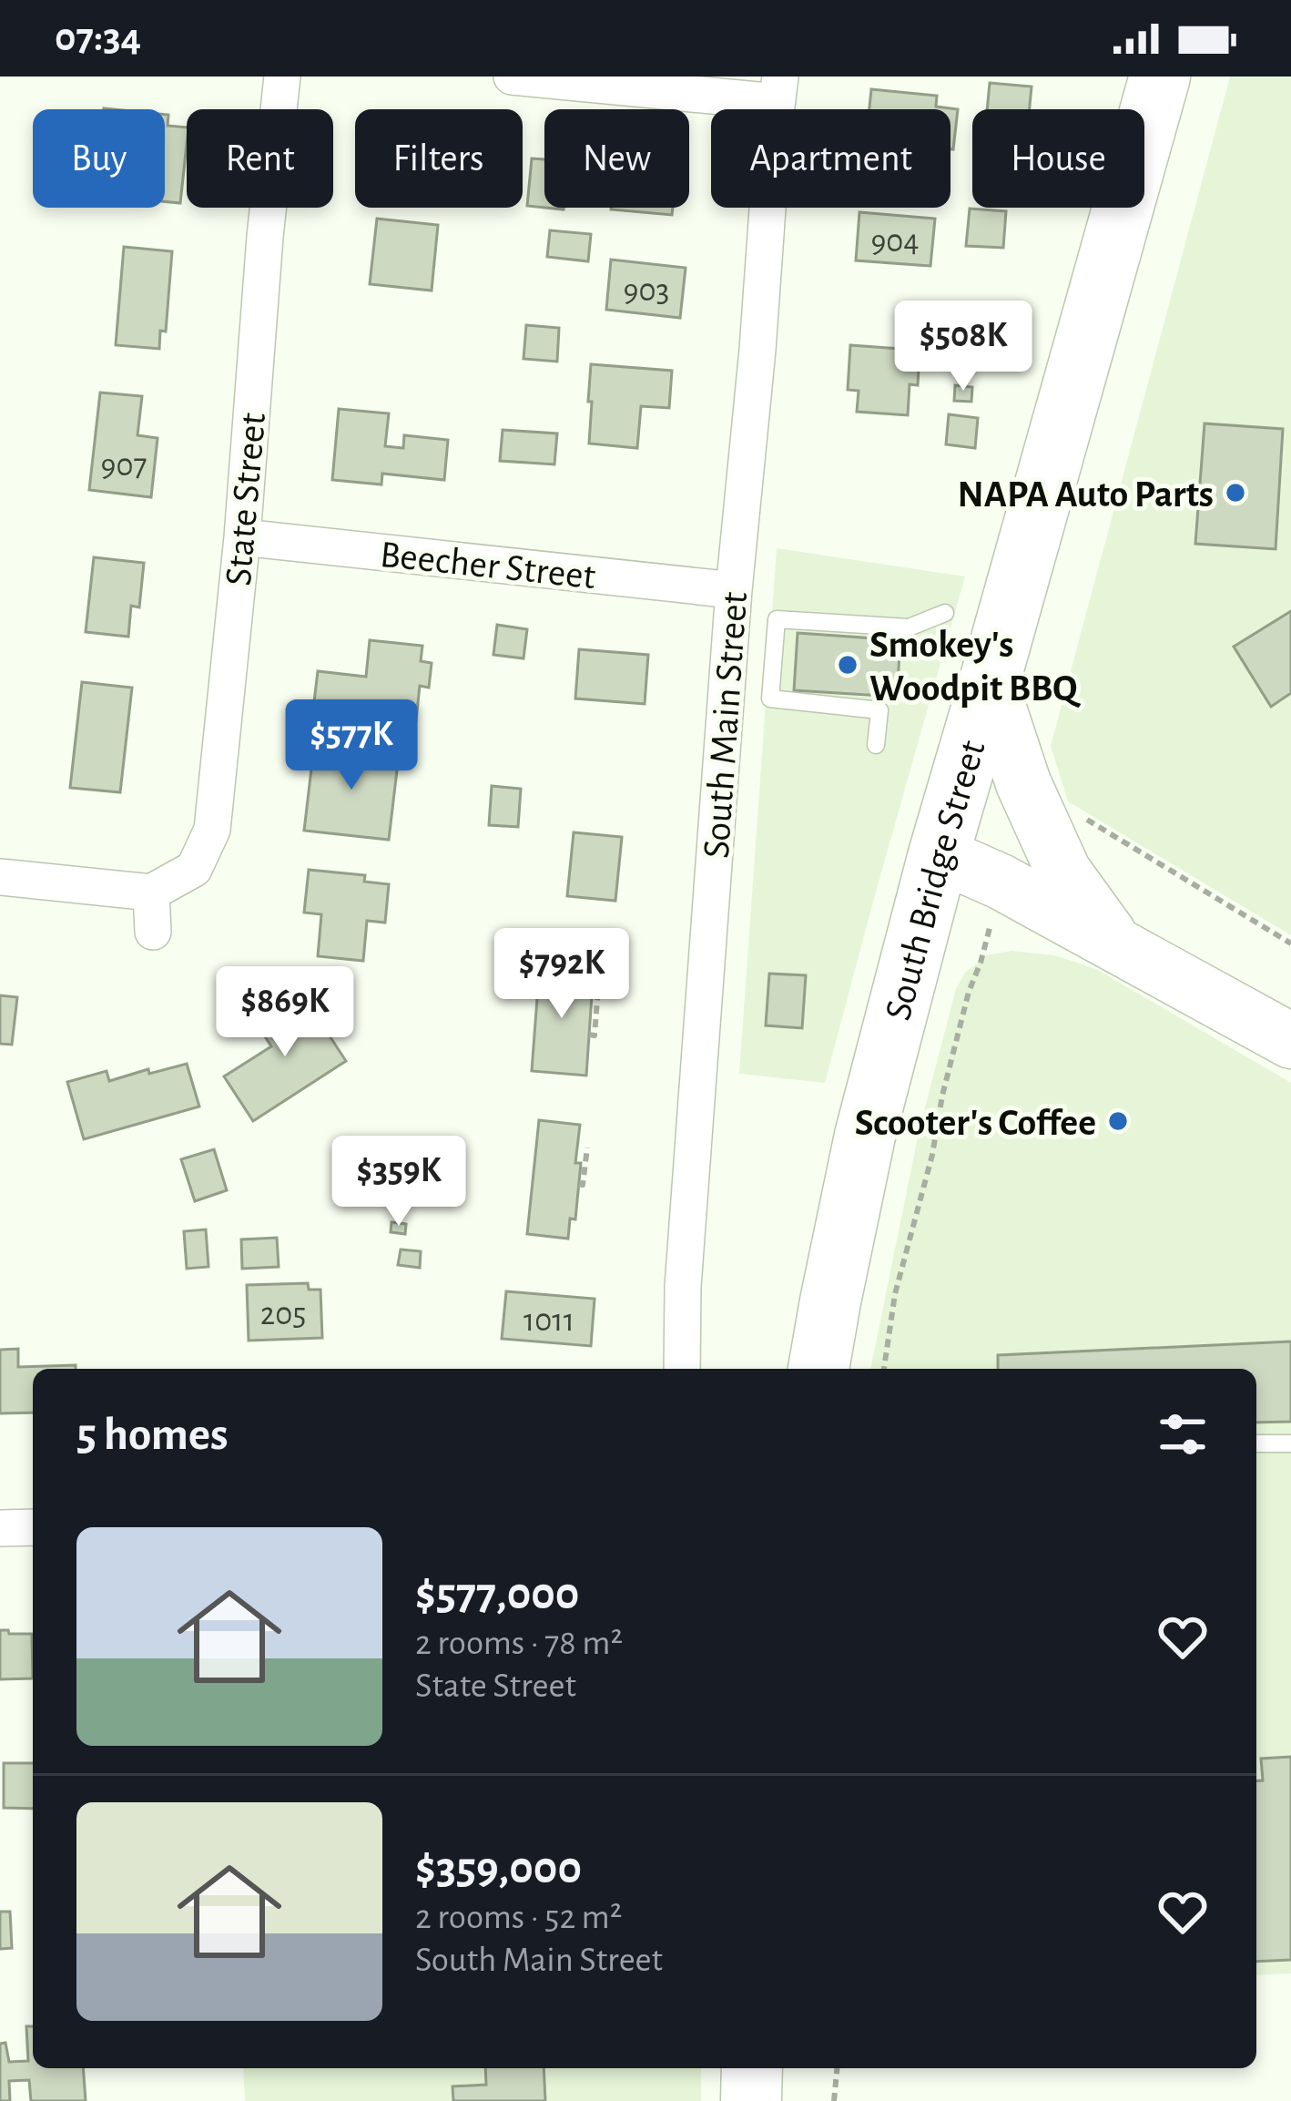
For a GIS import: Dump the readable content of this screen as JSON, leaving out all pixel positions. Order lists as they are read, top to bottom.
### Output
{
  "streets": {
    "highway": ["South Bridge Street"],
    "street": ["State Street", "Beecher Street", "South Main Street"]
  },
  "crossings": [
    ["State Street", "Beecher Street"],
    ["Beecher Street", "South Main Street"]
  ],
  "places": ["NAPA Auto Parts", "Smokey's Woodpit BBQ", "Scooter's Coffee"],
  "house_numbers": [
    "904",
    "903",
    "907",
    "205",
    "1011"
  ],
  "page": {
    "status": "07:34",
    "chip": [
      "Buy",
      "Rent",
      "Filters",
      "New",
      "Apartment",
      "House"
    ],
    "price": [
      "$508K",
      "$577K",
      "$792K",
      "$869K",
      "$359K"
    ],
    "heading": "5 homes",
    "list": [
      {
        "name": "$577,000",
        "note": "2 rooms · 78 m² · State Street"
      },
      {
        "name": "$359,000",
        "note": "2 rooms · 52 m² · South Main Street"
      }
    ]
  }
}
